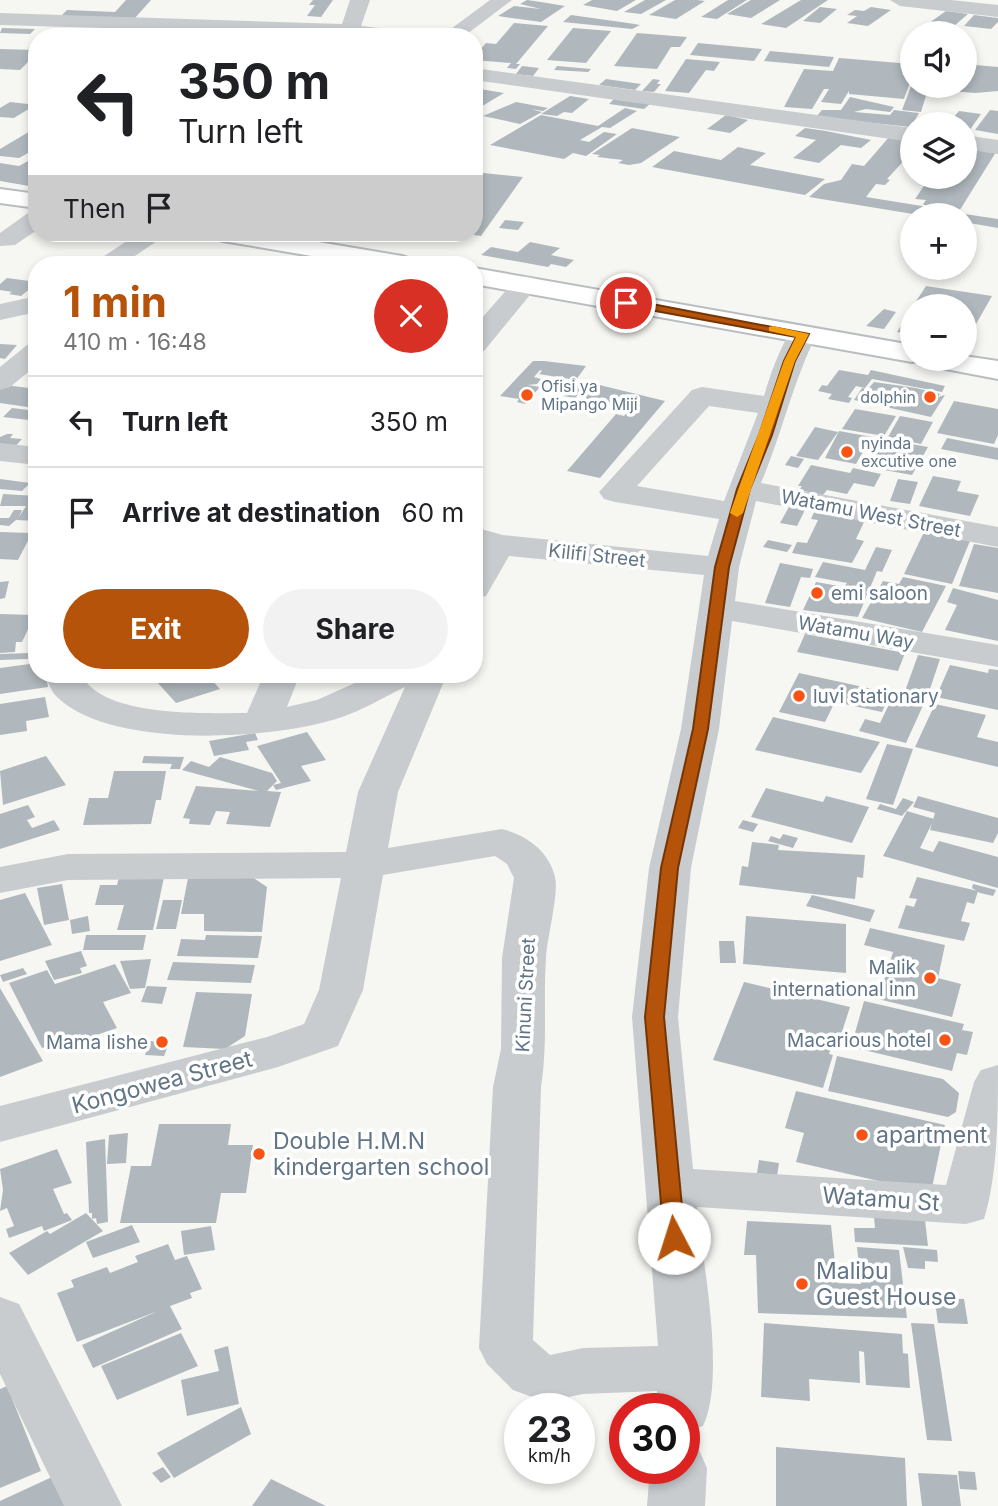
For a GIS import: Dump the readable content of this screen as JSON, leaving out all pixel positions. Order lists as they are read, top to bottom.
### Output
{
  "streets": {
    "street": [
      "Watamu West Street",
      "Kilifi Street",
      "Watamu Way",
      "Kinuni Street",
      "Kongowea Street",
      "Watamu St"
    ]
  },
  "crossings": [
    ["Kinuni Street", "Kongowea Street"]
  ],
  "places": [
    "Ofisi ya Mipango Miji",
    "dolphin",
    "nyinda excutive one",
    "emi saloon",
    "luvi stationary",
    "Malik international inn",
    "Macarious hotel",
    "Mama lishe",
    "apartment",
    "Double H.M.N kindergarten school",
    "Malibu Guest House"
  ],
  "page": {
    "map_buttons": ["+", "−"],
    "turn": ["350 m", "Turn left"],
    "then": "Then",
    "heading": ["1 min", "410 m · 16:48"],
    "list": [
      {
        "name": "Turn left",
        "value": "350 m"
      },
      {
        "name": "Arrive at destination",
        "value": "60 m"
      }
    ],
    "buttons": ["Exit", "Share"],
    "speed": "23 km/h",
    "limit": "30"
  }
}
